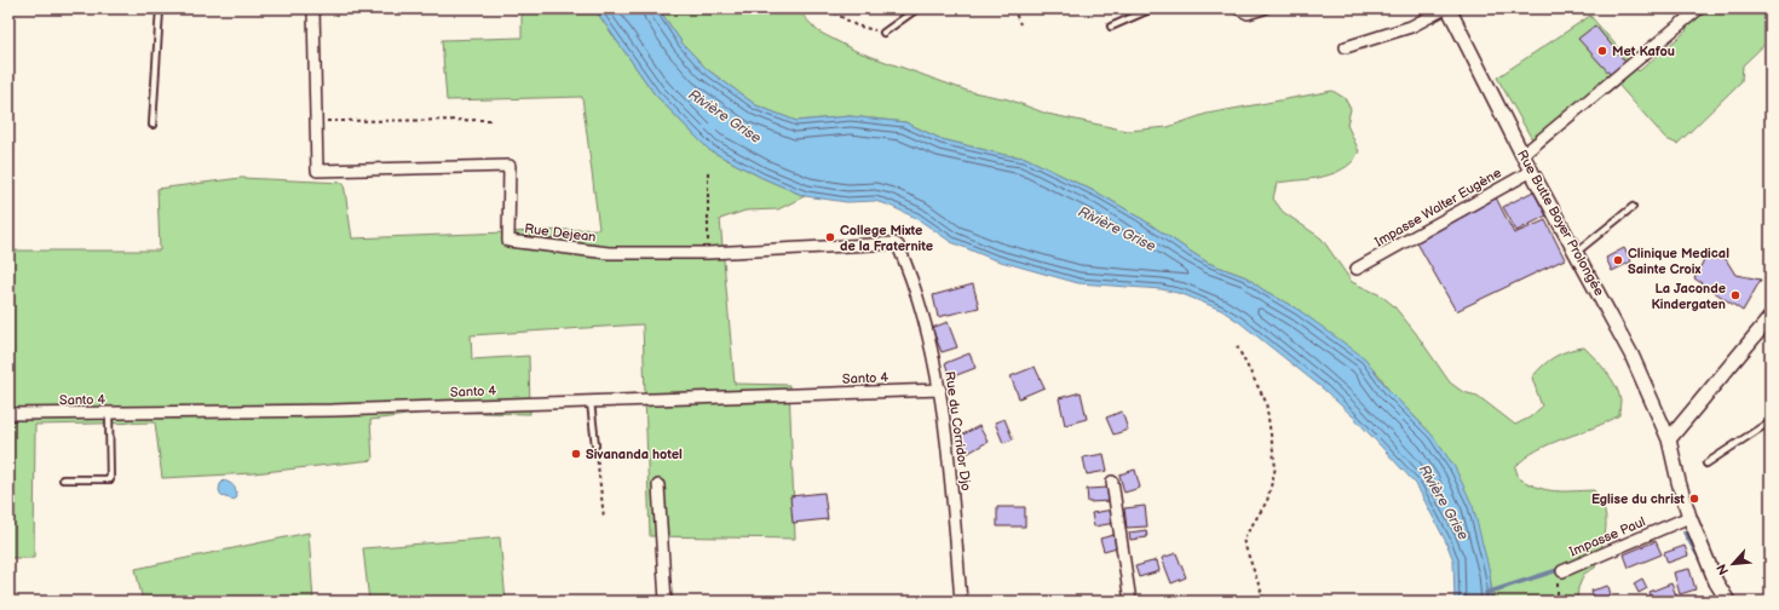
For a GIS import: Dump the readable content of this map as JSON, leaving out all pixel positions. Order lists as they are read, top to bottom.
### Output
{
  "streets": {
    "street": [
      "Impasse Walter Eugène",
      "Rue Butte Boyer Prolongée",
      "Rue Dejean",
      "Santo 4",
      "Rue du Corridor Djo",
      "Impasse Paul"
    ]
  },
  "crossings": [
    ["Impasse Walter Eugène", "Rue Butte Boyer Prolongée"],
    ["Rue Butte Boyer Prolongée", "Impasse Paul"],
    ["Rue Dejean", "Rue du Corridor Djo"],
    ["Santo 4", "Rue du Corridor Djo"]
  ],
  "water": ["Rivière Grise"],
  "places": [
    "Met Kafou",
    "College Mixte de la Fraternite",
    "Clinique Medical Sainte Croix",
    "La Jaconde Kindergaten",
    "Sivananda hotel",
    "Eglise du christ"
  ],
  "north": "bottom left"
}
